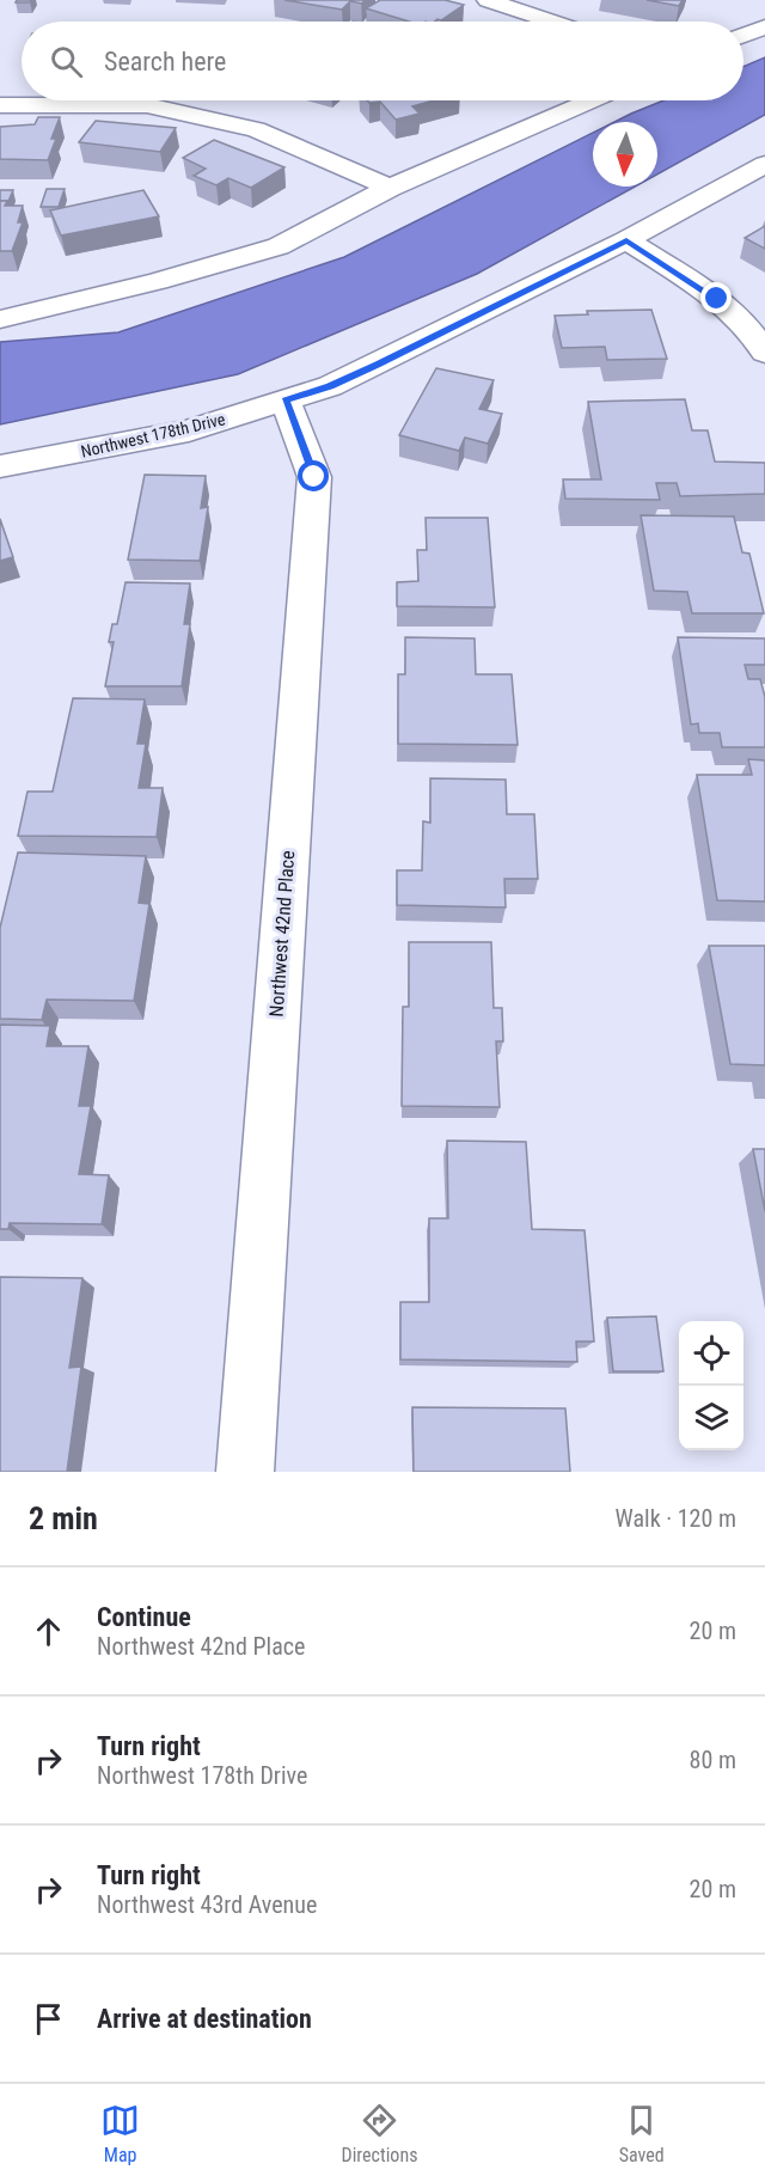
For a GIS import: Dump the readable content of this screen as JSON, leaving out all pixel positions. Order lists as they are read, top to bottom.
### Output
{
  "streets": {
    "street": ["Northwest 178th Drive", "Northwest 42nd Place"]
  },
  "crossings": [
    ["Northwest 178th Drive", "Northwest 42nd Place"]
  ],
  "north": "bottom",
  "page": {
    "search": "Search here",
    "heading": ["2 min", "Walk · 120 m"],
    "list": [
      ["Continue", "Northwest 42nd Place", "20 m"],
      ["Turn right", "Northwest 178th Drive", "80 m"],
      ["Turn right", "Northwest 43rd Avenue", "20 m"],
      "Arrive at destination"
    ],
    "nav": ["Map", "Directions", "Saved"]
  }
}
